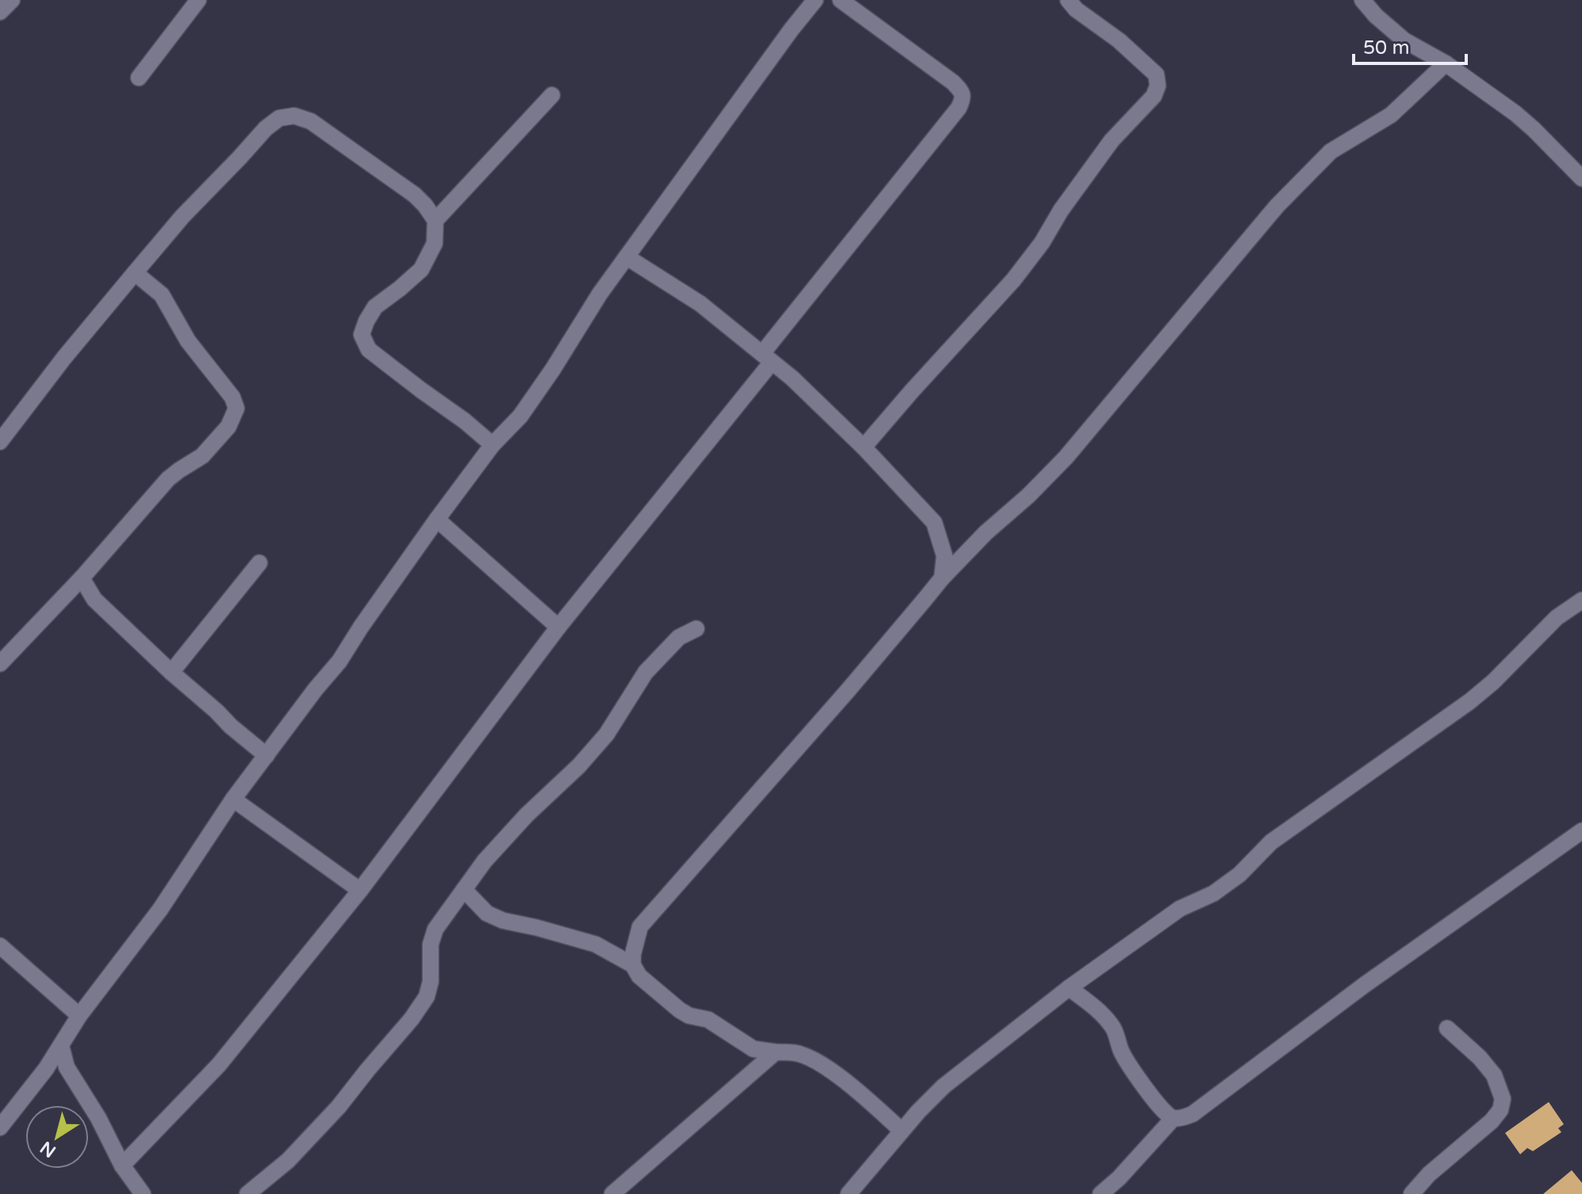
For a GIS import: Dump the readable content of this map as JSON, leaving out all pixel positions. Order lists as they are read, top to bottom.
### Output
{
  "scale_bar": "50 m",
  "north": "bottom left"
}
